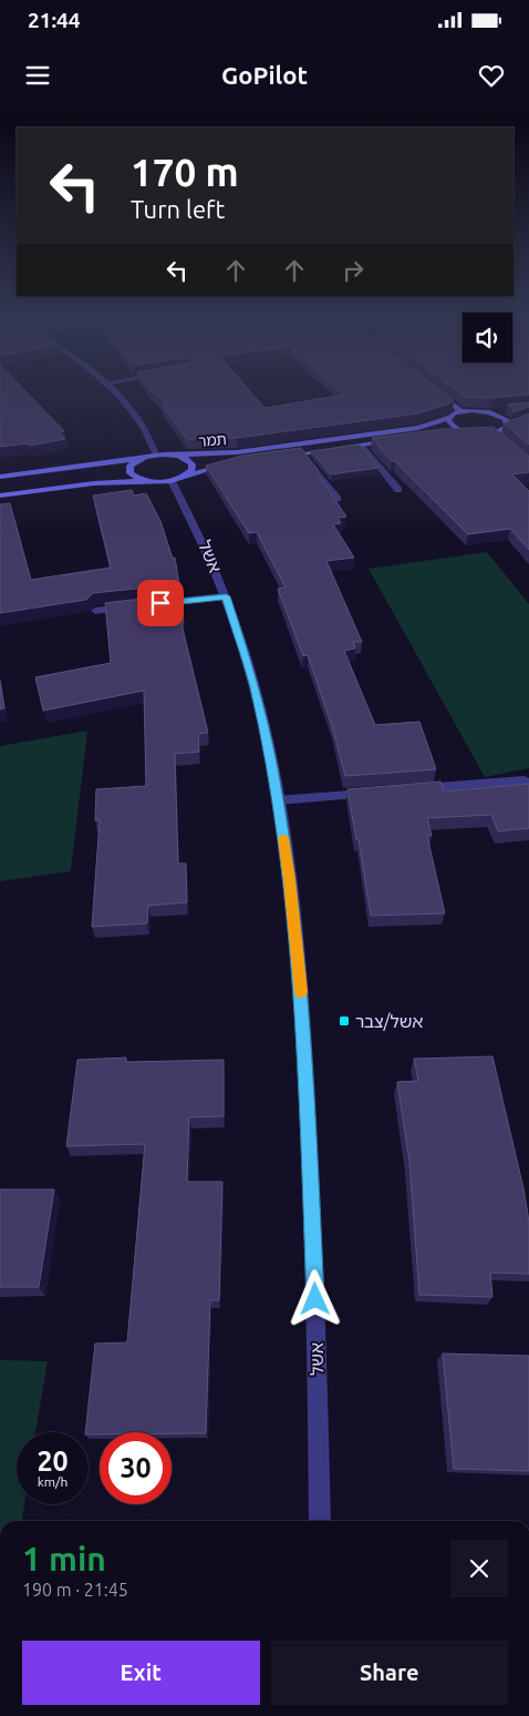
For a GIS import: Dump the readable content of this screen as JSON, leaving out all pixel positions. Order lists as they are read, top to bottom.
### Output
{
  "streets": {
    "street": ["תמר", "אשל"]
  },
  "crossings": [
    ["תמר", "אשל"]
  ],
  "places": {
    "transit": ["אשל/צבר"]
  },
  "page": {
    "status": "21:44",
    "header": "GoPilot",
    "turn": ["170 m", "Turn left"],
    "speed": "20 km/h",
    "limit": "30",
    "heading": ["1 min", "190 m · 21:45"],
    "buttons": ["Exit", "Share"]
  }
}
